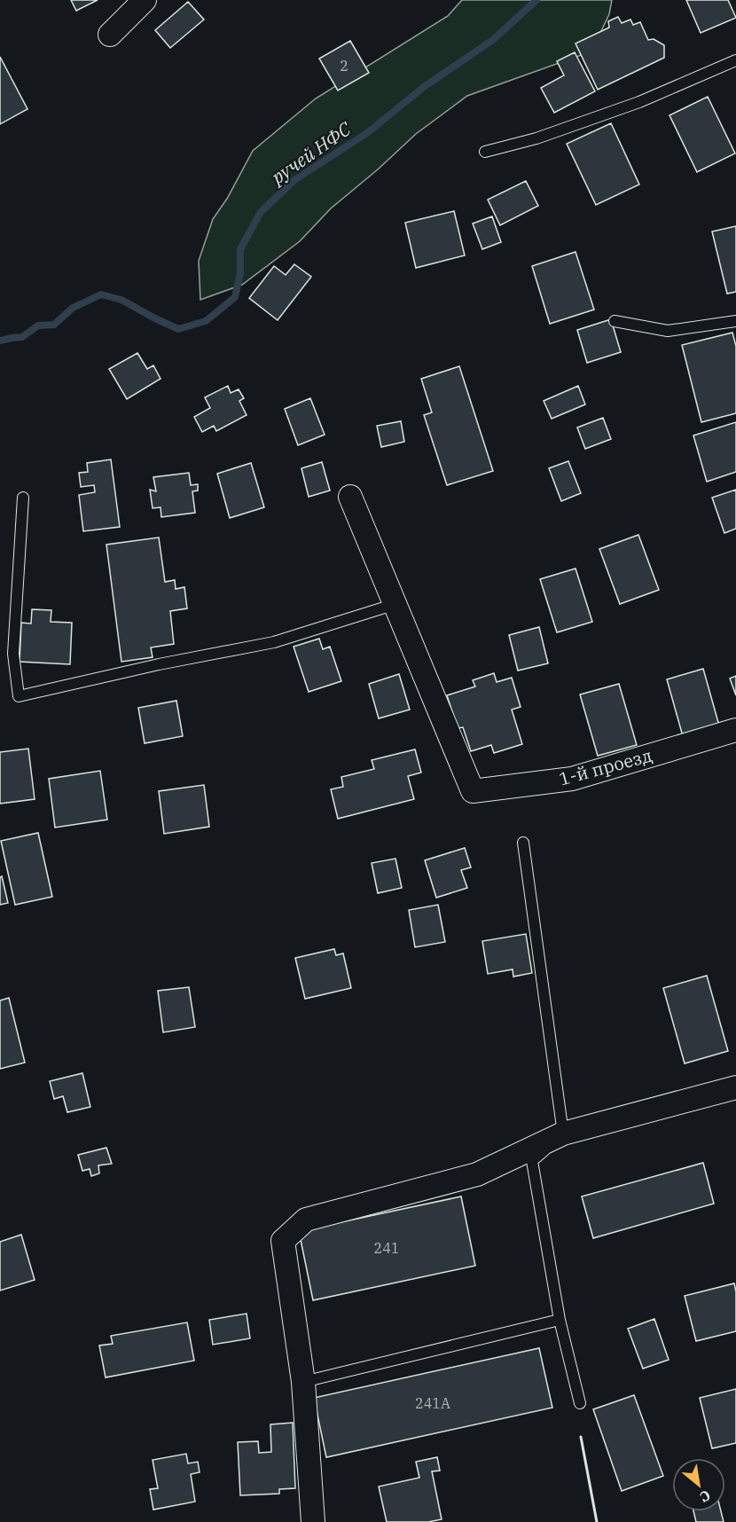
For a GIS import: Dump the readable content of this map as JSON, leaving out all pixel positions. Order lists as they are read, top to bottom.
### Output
{
  "streets": {
    "street": ["1-й проезд"]
  },
  "water": ["ручей НФС"],
  "house_numbers": ["2", "241", "241А"],
  "north": "bottom right"
}
